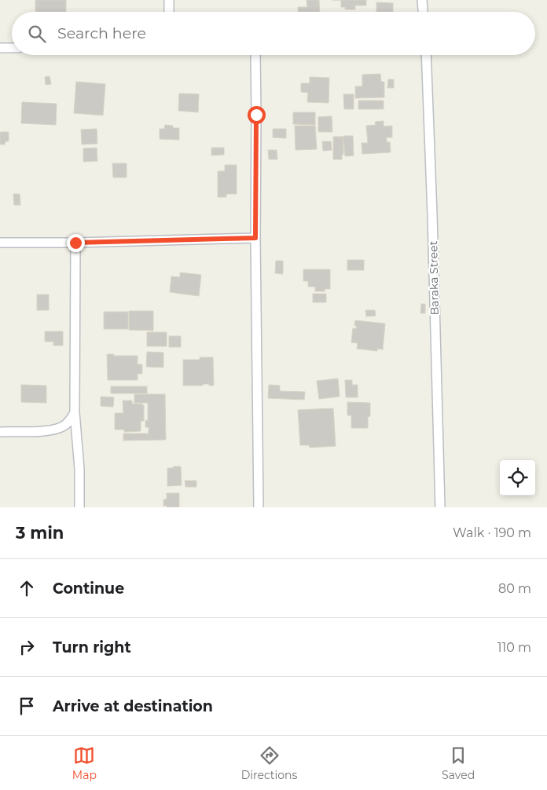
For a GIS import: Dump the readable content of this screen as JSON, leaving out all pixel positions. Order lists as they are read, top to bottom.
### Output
{
  "streets": {
    "street": ["Baraka Street"]
  },
  "page": {
    "search": "Search here",
    "heading": ["3 min", "Walk · 190 m"],
    "list": [
      ["Continue", "80 m"],
      ["Turn right", "110 m"],
      "Arrive at destination"
    ],
    "nav": ["Map", "Directions", "Saved"]
  }
}
